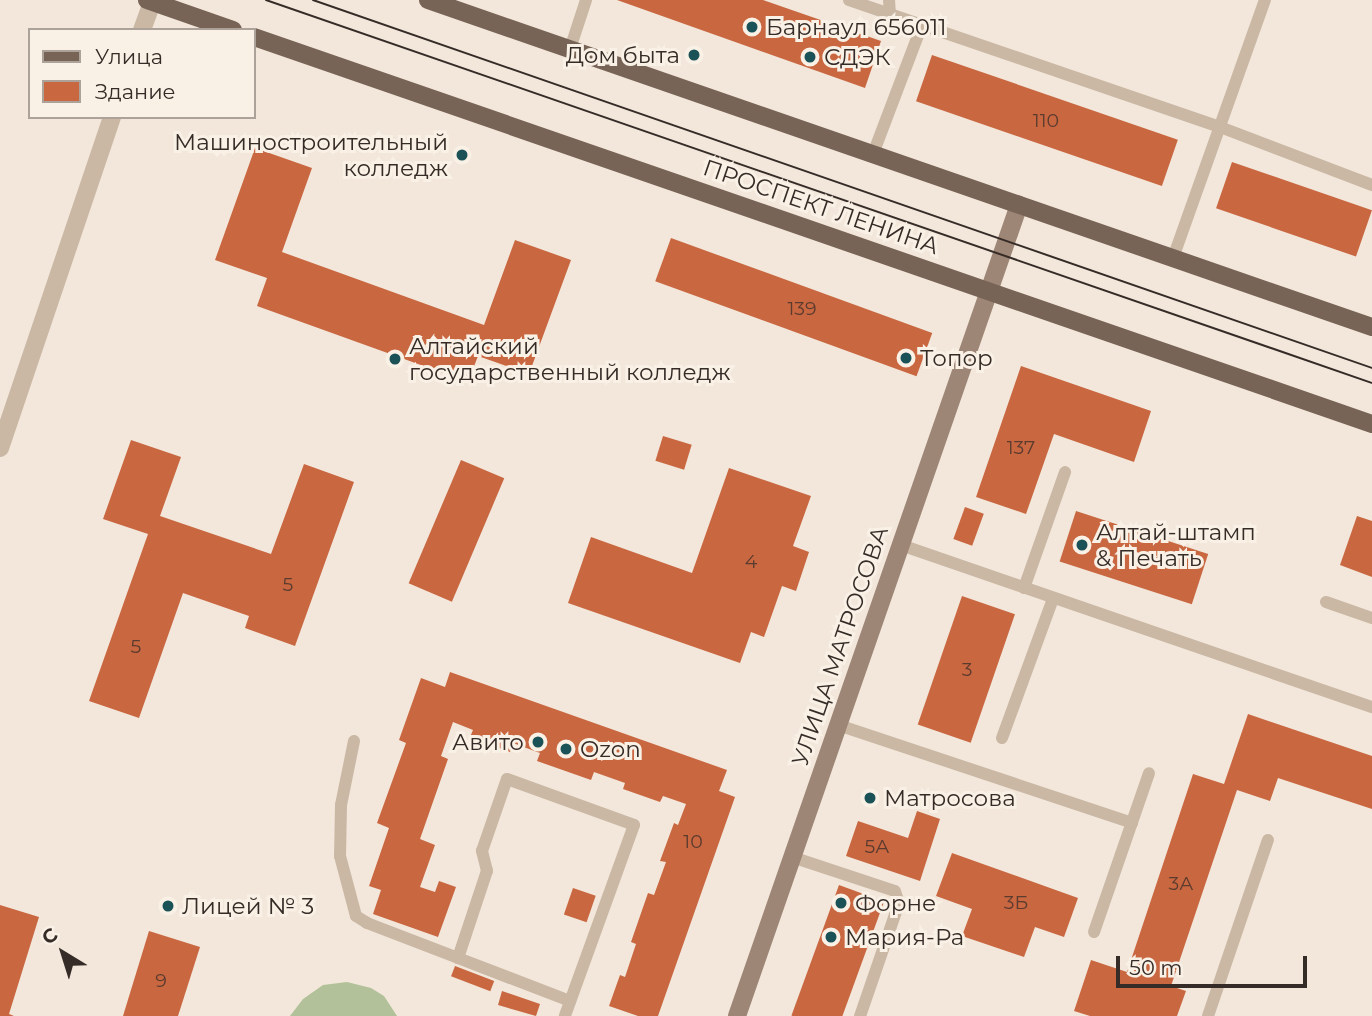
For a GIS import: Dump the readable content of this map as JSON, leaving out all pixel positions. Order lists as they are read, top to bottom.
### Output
{
  "streets": {
    "main road": ["ПРОСПЕКТ ЛЕНИНА"],
    "street": ["УЛИЦА МАТРОСОВА"]
  },
  "crossings": [
    ["ПРОСПЕКТ ЛЕНИНА", "УЛИЦА МАТРОСОВА"]
  ],
  "places": [
    "Барнаул 656011",
    "Дом быта",
    "СДЭК",
    "Машиностроительный колледж",
    "Топор",
    "Алтайский государственный колледж",
    "Алтай-штамп & Печать",
    "Авито",
    "Ozon",
    "Матросова",
    "Форне",
    "Лицей № 3",
    "Мария-Ра"
  ],
  "house_numbers": [
    "110",
    "139",
    "137",
    "4",
    "5",
    "5",
    "3",
    "10",
    "5А",
    "3А",
    "3Б",
    "9"
  ],
  "legend": ["Улица", "Здание"],
  "scale_bar": "50 m",
  "north": "top left"
}
